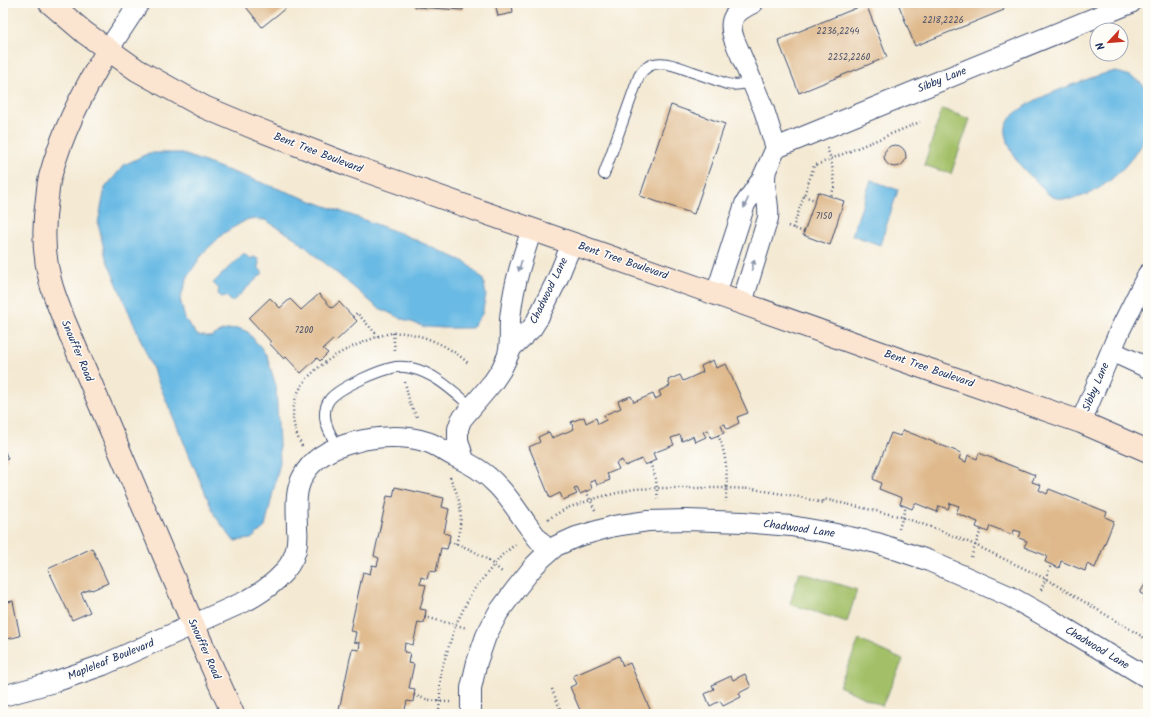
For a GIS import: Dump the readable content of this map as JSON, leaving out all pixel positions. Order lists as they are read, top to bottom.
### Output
{
  "streets": {
    "main road": ["Bent Tree Boulevard", "Snouffer Road"],
    "street": ["Sibby Lane", "Chadwood Lane", "Mapleleaf Boulevard"]
  },
  "crossings": [
    ["Sibby Lane", "Bent Tree Boulevard"],
    ["Bent Tree Boulevard", "Chadwood Lane"],
    ["Bent Tree Boulevard", "Snouffer Road"],
    ["Snouffer Road", "Mapleleaf Boulevard"]
  ],
  "house_numbers": [
    "2218,2226",
    "2236,2244",
    "2252,2260",
    "7150",
    "7200"
  ],
  "north": "bottom left"
}
